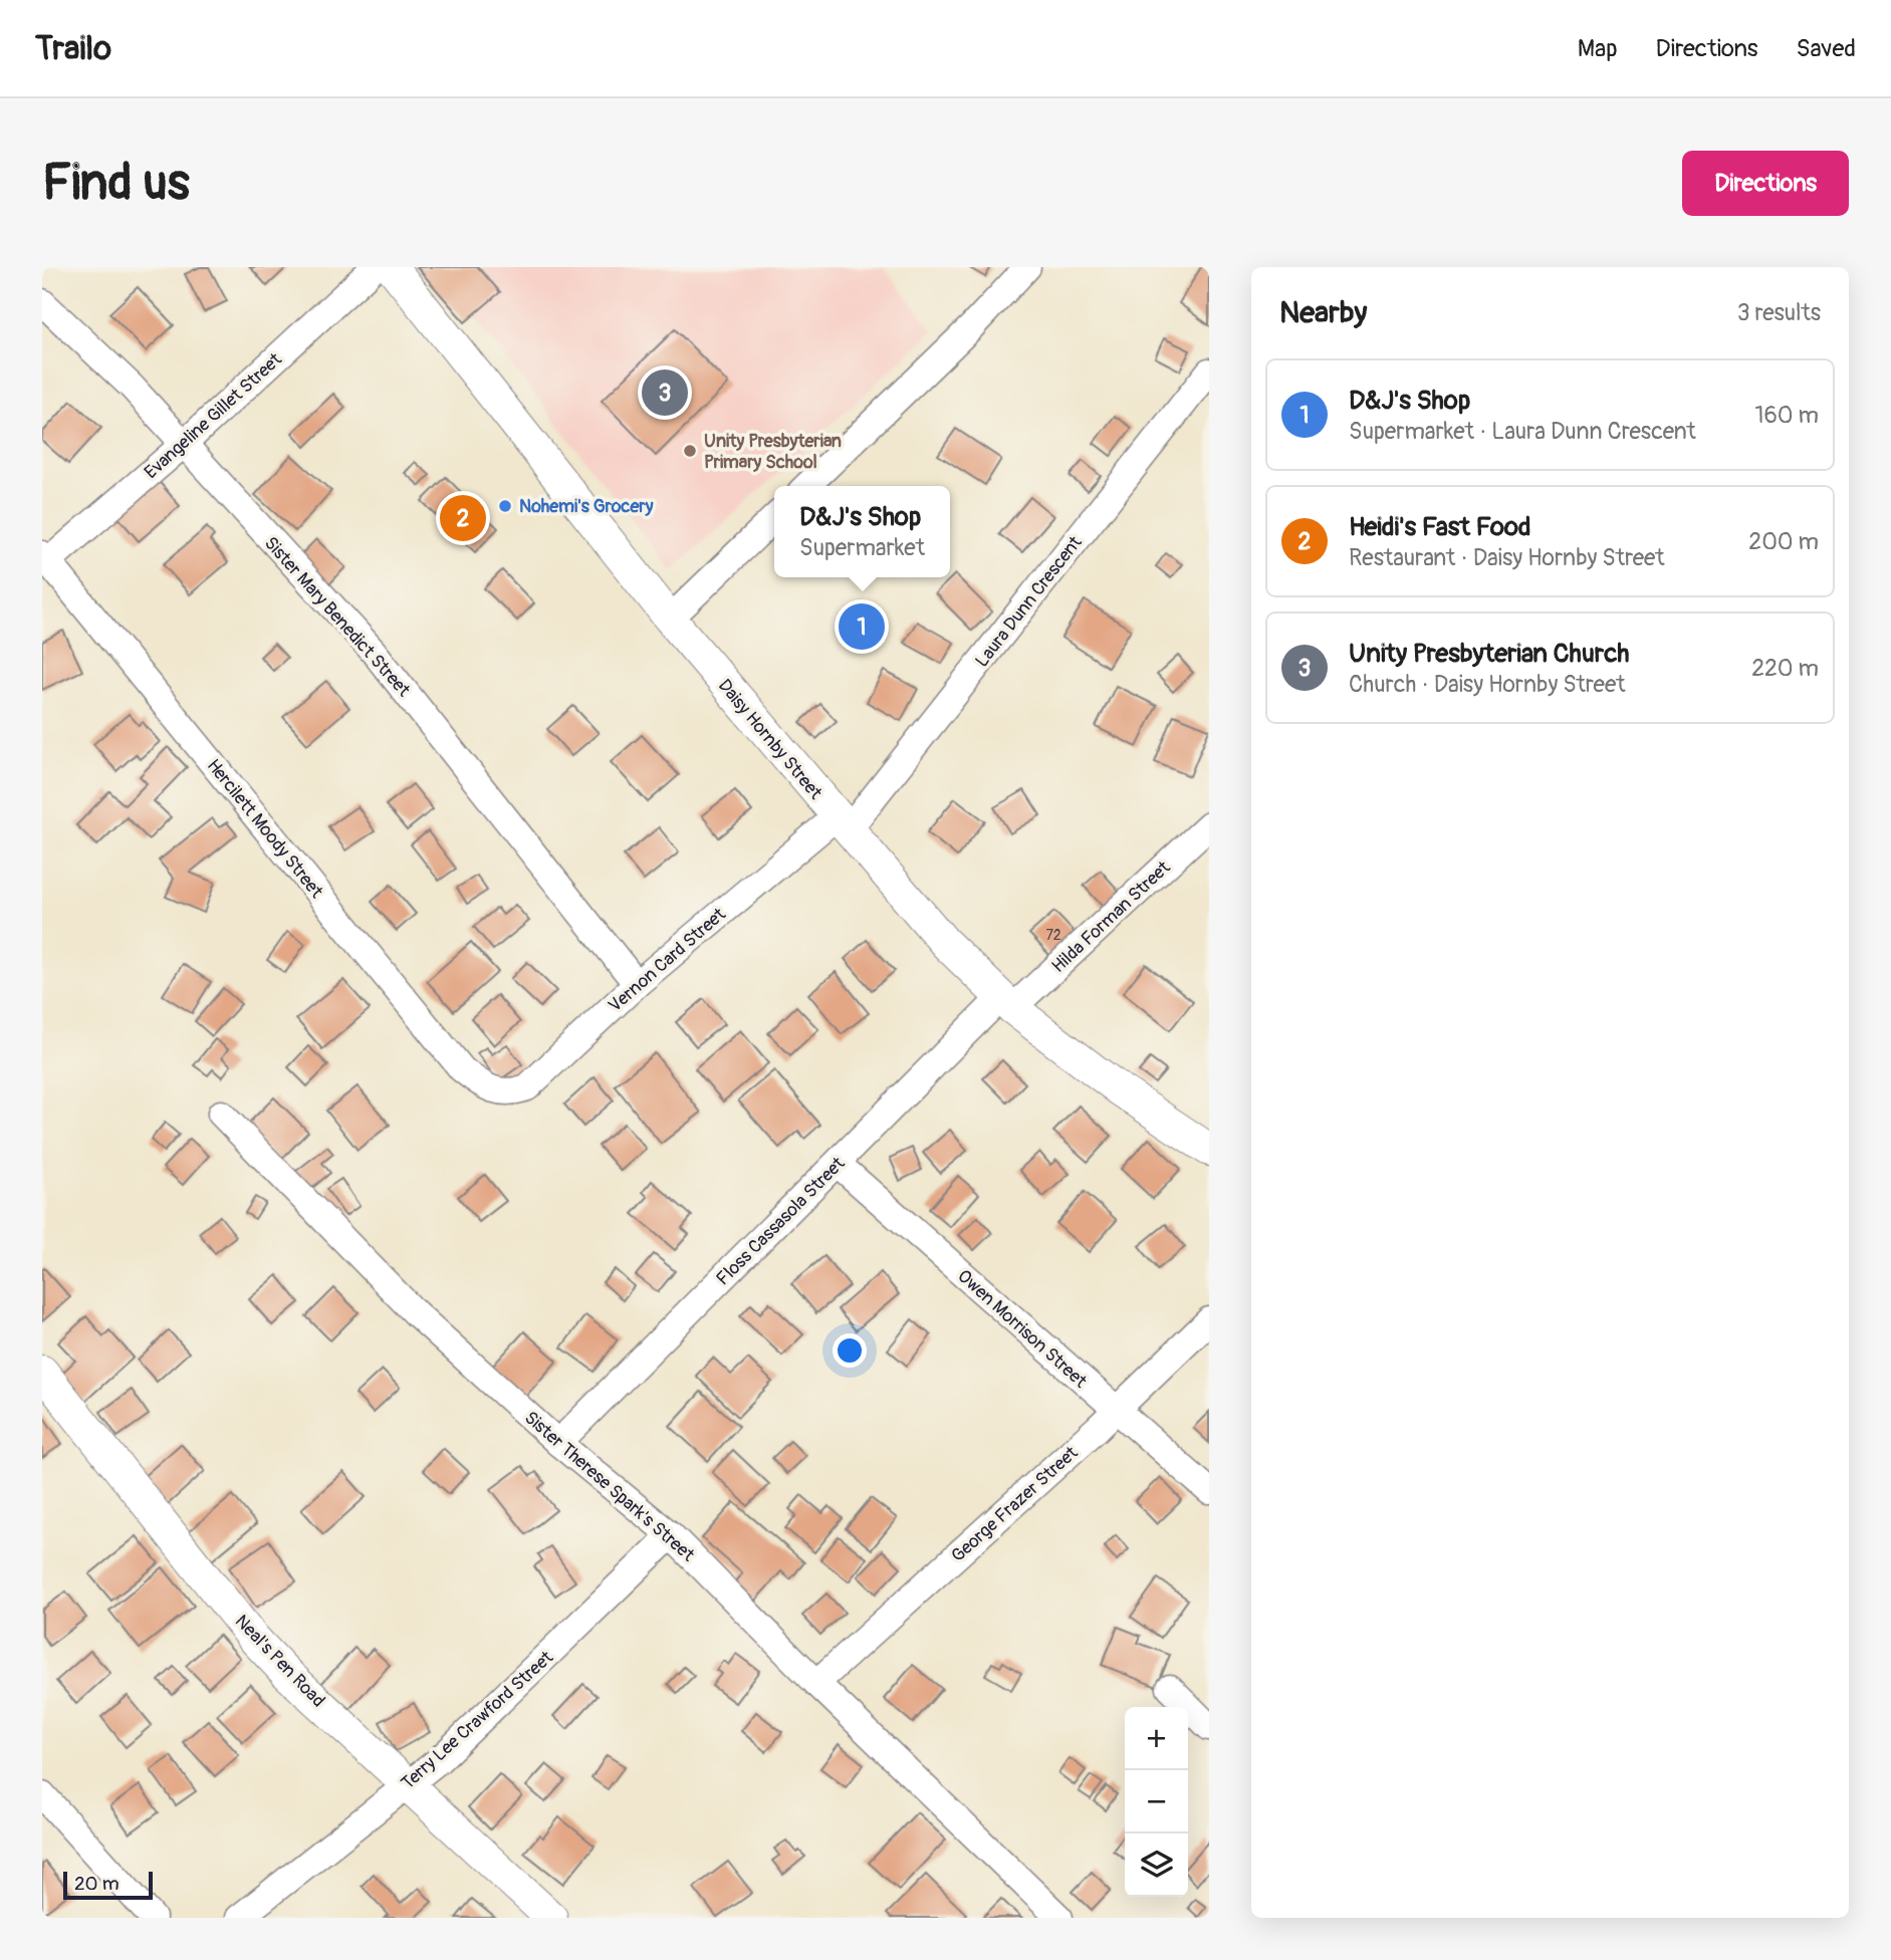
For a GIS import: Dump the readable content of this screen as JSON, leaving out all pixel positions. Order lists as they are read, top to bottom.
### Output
{
  "streets": {
    "street": [
      "Evangeline Gillet Street",
      "Laura Dunn Crescent",
      "Sister Mary Benedict Street",
      "Daisy Hornby Street",
      "Hercilett Moody Street",
      "Hilda Forman Street",
      "Vernon Card Street",
      "Floss Cassasola Street",
      "Owen Morrison Street",
      "Sister Therese Spark's Street",
      "George Frazer Street",
      "Neal's Pen Road",
      "Terry Lee Crawford Street"
    ]
  },
  "crossings": [
    ["Evangeline Gillet Street", "Sister Mary Benedict Street"],
    ["Evangeline Gillet Street", "Hercilett Moody Street"],
    ["Laura Dunn Crescent", "Daisy Hornby Street"],
    ["Laura Dunn Crescent", "Vernon Card Street"],
    ["Sister Mary Benedict Street", "Vernon Card Street"],
    ["Daisy Hornby Street", "Hilda Forman Street"],
    ["Daisy Hornby Street", "Vernon Card Street"],
    ["Daisy Hornby Street", "Floss Cassasola Street"],
    ["Hercilett Moody Street", "Vernon Card Street"],
    ["Hilda Forman Street", "Floss Cassasola Street"],
    ["Floss Cassasola Street", "Owen Morrison Street"],
    ["Floss Cassasola Street", "Sister Therese Spark's Street"],
    ["Owen Morrison Street", "George Frazer Street"],
    ["Sister Therese Spark's Street", "George Frazer Street"],
    ["Sister Therese Spark's Street", "Terry Lee Crawford Street"],
    ["Neal's Pen Road", "Terry Lee Crawford Street"]
  ],
  "places": ["Unity Presbyterian Primary School", "Nohemi's Grocery"],
  "house_numbers": ["72"],
  "scale_bar": "20 m",
  "page": {
    "header": "Trailo",
    "nav": ["Map", "Directions", "Saved"],
    "buttons": "Directions",
    "title": "Find us",
    "heading": ["Nearby", "3 results"],
    "list": [
      {
        "mark": "1",
        "name": "D&J's Shop",
        "note": "Supermarket · Laura Dunn Crescent",
        "value": "160 m"
      },
      {
        "mark": "2",
        "name": "Heidi's Fast Food",
        "note": "Restaurant · Daisy Hornby Street",
        "value": "200 m"
      },
      {
        "mark": "3",
        "name": "Unity Presbyterian Church",
        "note": "Church · Daisy Hornby Street",
        "value": "220 m"
      }
    ],
    "pins": ["3", "2", "1"],
    "popup": ["D&J's Shop", "Supermarket"],
    "map_buttons": ["+", "−"],
    "scale": "20 m"
  }
}
